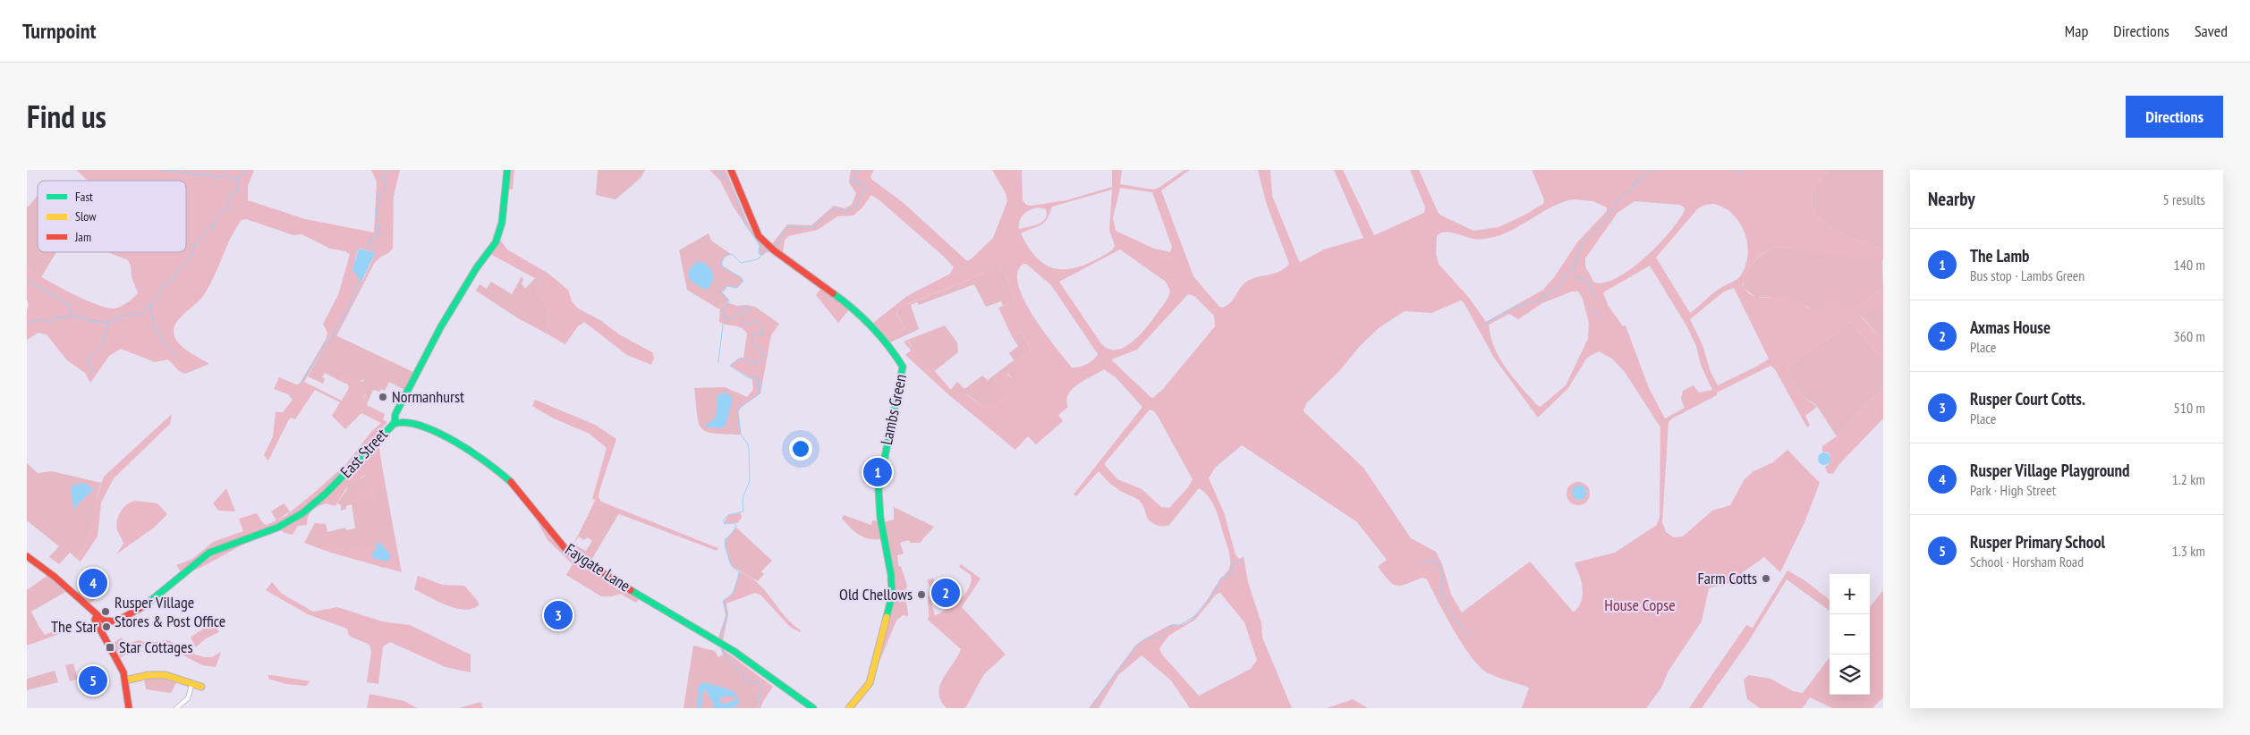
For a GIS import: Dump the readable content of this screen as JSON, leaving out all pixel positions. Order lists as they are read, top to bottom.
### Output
{
  "streets": {
    "street": ["Lambs Green", "East Street", "Faygate Lane"]
  },
  "crossings": [
    ["East Street", "Faygate Lane"]
  ],
  "parks": ["House Copse"],
  "places": {
    "other": [
      "Normanhurst",
      "Farm Cotts",
      "Old Chellows",
      "Rusper Village Stores & Post Office",
      "The Star"
    ],
    "transit": ["Star Cottages"]
  },
  "legend": ["Fast", "Slow", "Jam"],
  "page": {
    "header": "Turnpoint",
    "nav": ["Map", "Directions", "Saved"],
    "title": "Find us",
    "buttons": "Directions",
    "heading": ["Nearby", "5 results"],
    "list": [
      {
        "mark": "1",
        "name": "The Lamb",
        "note": "Bus stop · Lambs Green",
        "value": "140 m"
      },
      {
        "mark": "2",
        "name": "Axmas House",
        "note": "Place",
        "value": "360 m"
      },
      {
        "mark": "3",
        "name": "Rusper Court Cotts.",
        "note": "Place",
        "value": "510 m"
      },
      {
        "mark": "4",
        "name": "Rusper Village Playground",
        "note": "Park · High Street",
        "value": "1.2 km"
      },
      {
        "mark": "5",
        "name": "Rusper Primary School",
        "note": "School · Horsham Road",
        "value": "1.3 km"
      }
    ],
    "pins": [
      "1",
      "4",
      "2",
      "3",
      "5"
    ],
    "map_buttons": ["+", "−"]
  }
}
